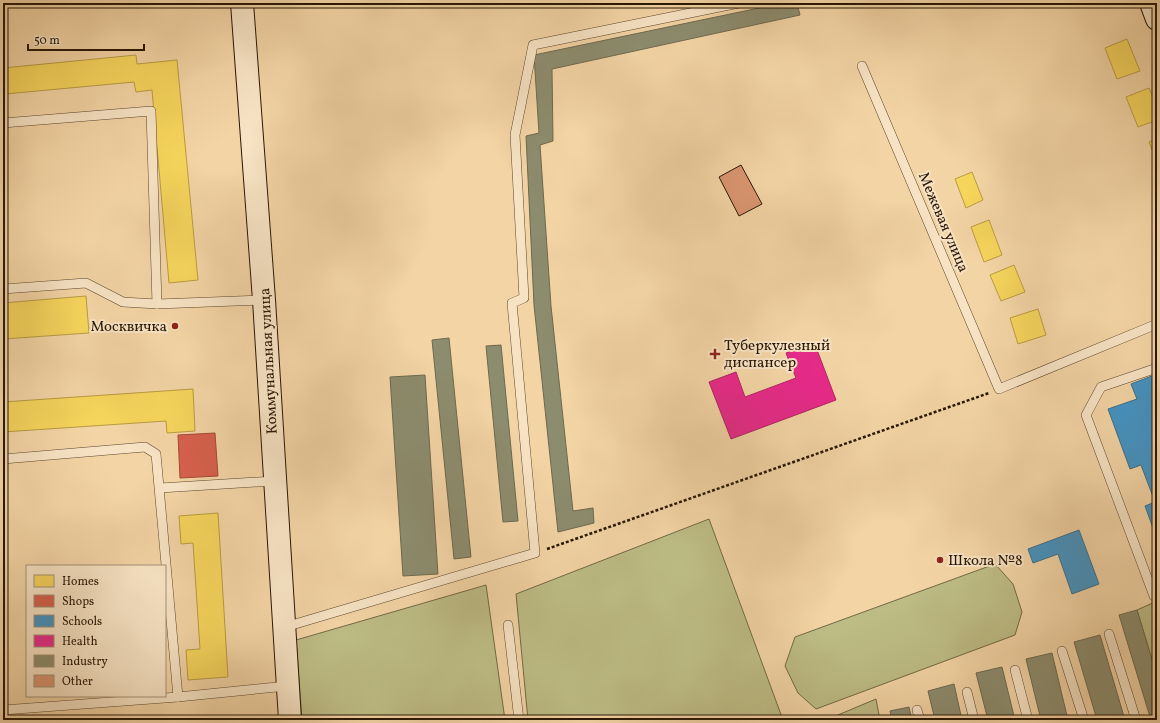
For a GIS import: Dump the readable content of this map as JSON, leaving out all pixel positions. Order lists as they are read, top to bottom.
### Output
{
  "streets": {
    "street": ["Коммунальная улица"],
    "lane": ["Межевая улица"]
  },
  "places": {
    "other": ["Москвичка", "Школа №8"],
    "health": ["Туберкулезный диспансер"]
  },
  "legend": [
    "Homes",
    "Shops",
    "Schools",
    "Health",
    "Industry",
    "Other"
  ],
  "scale_bar": "50 m"
}
